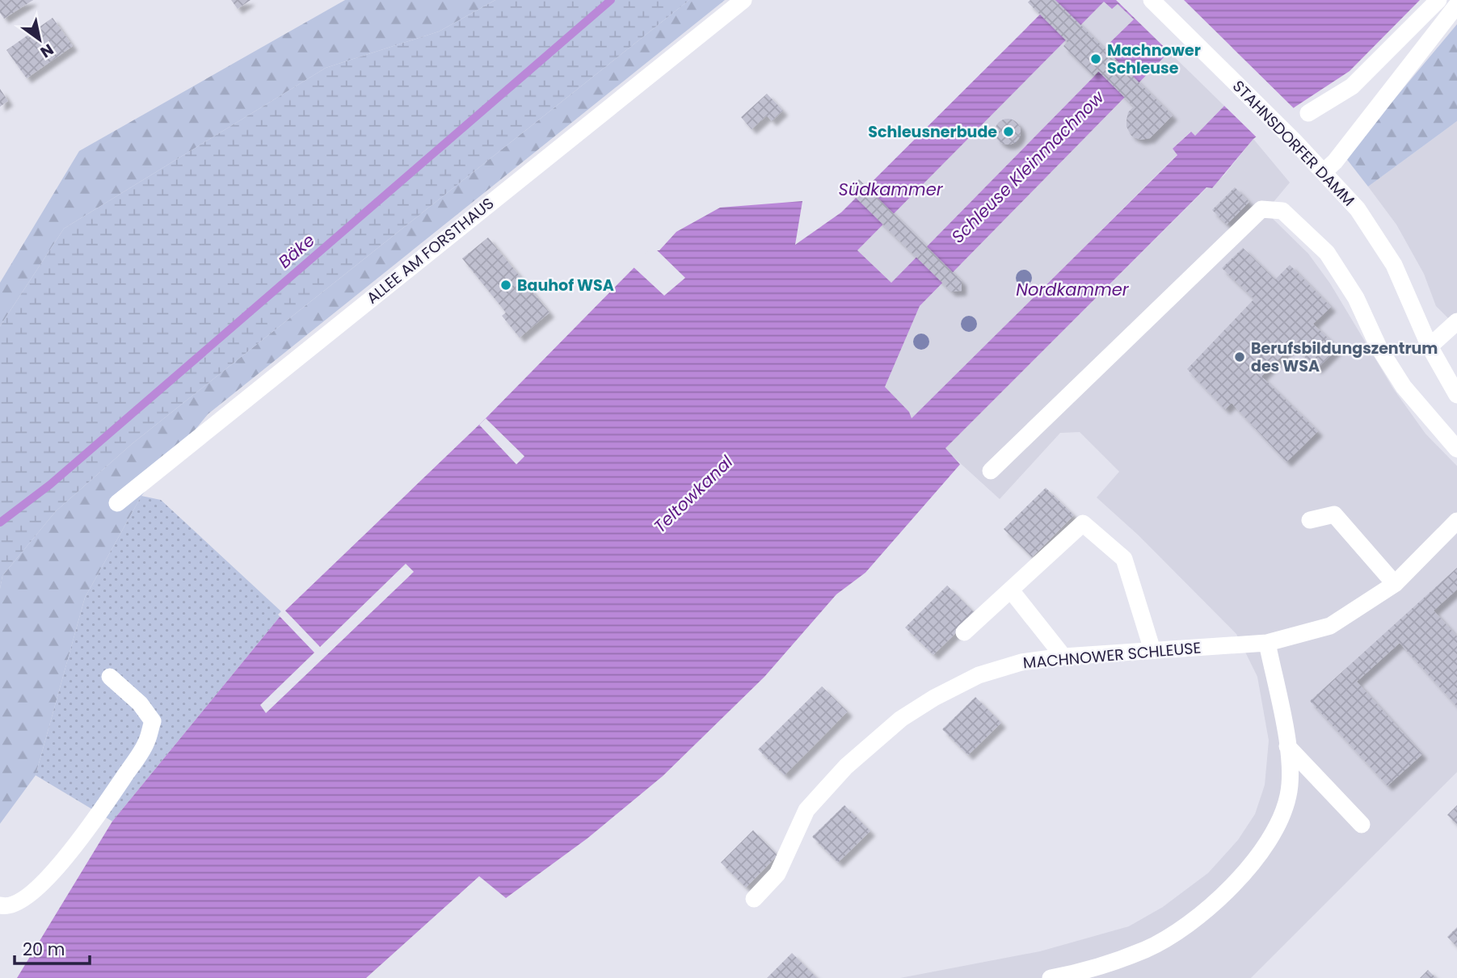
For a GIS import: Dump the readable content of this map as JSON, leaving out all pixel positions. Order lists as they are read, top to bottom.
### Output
{
  "streets": {
    "street": ["STAHNSDORFER DAMM", "ALLEE AM FORSTHAUS", "MACHNOWER SCHLEUSE"]
  },
  "water": [
    "Schleuse Kleinmachnow",
    "Südkammer",
    "Bäke",
    "Nordkammer",
    "Teltowkanal"
  ],
  "places": [
    "Machnower Schleuse",
    "Schleusnerbude",
    "Bauhof WSA",
    "Berufsbildungszentrum des WSA"
  ],
  "scale_bar": "20 m",
  "north": "bottom right"
}
